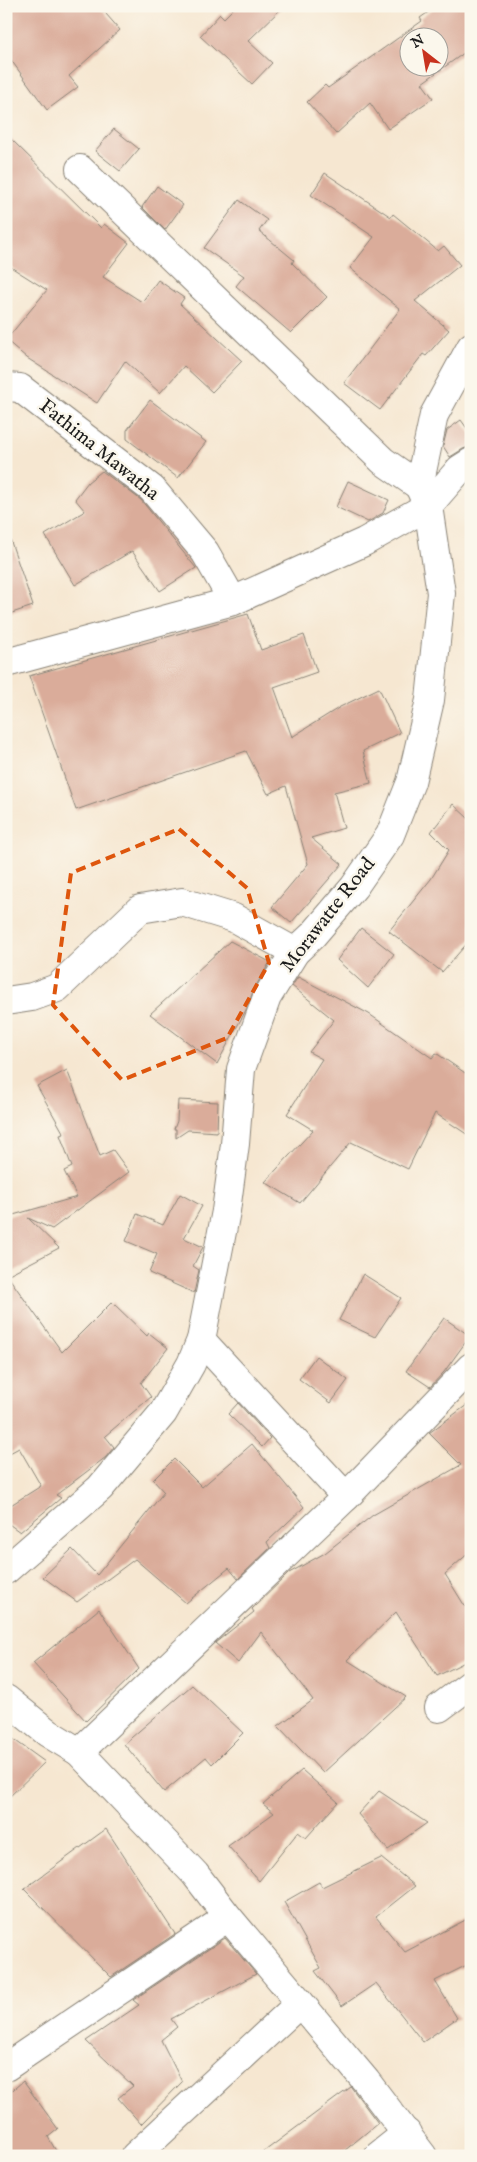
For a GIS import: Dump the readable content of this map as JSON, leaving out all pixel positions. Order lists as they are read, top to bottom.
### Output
{
  "streets": {
    "street": ["Fathima Mawatha", "Morawatte Road"]
  },
  "north": "top left"
}
